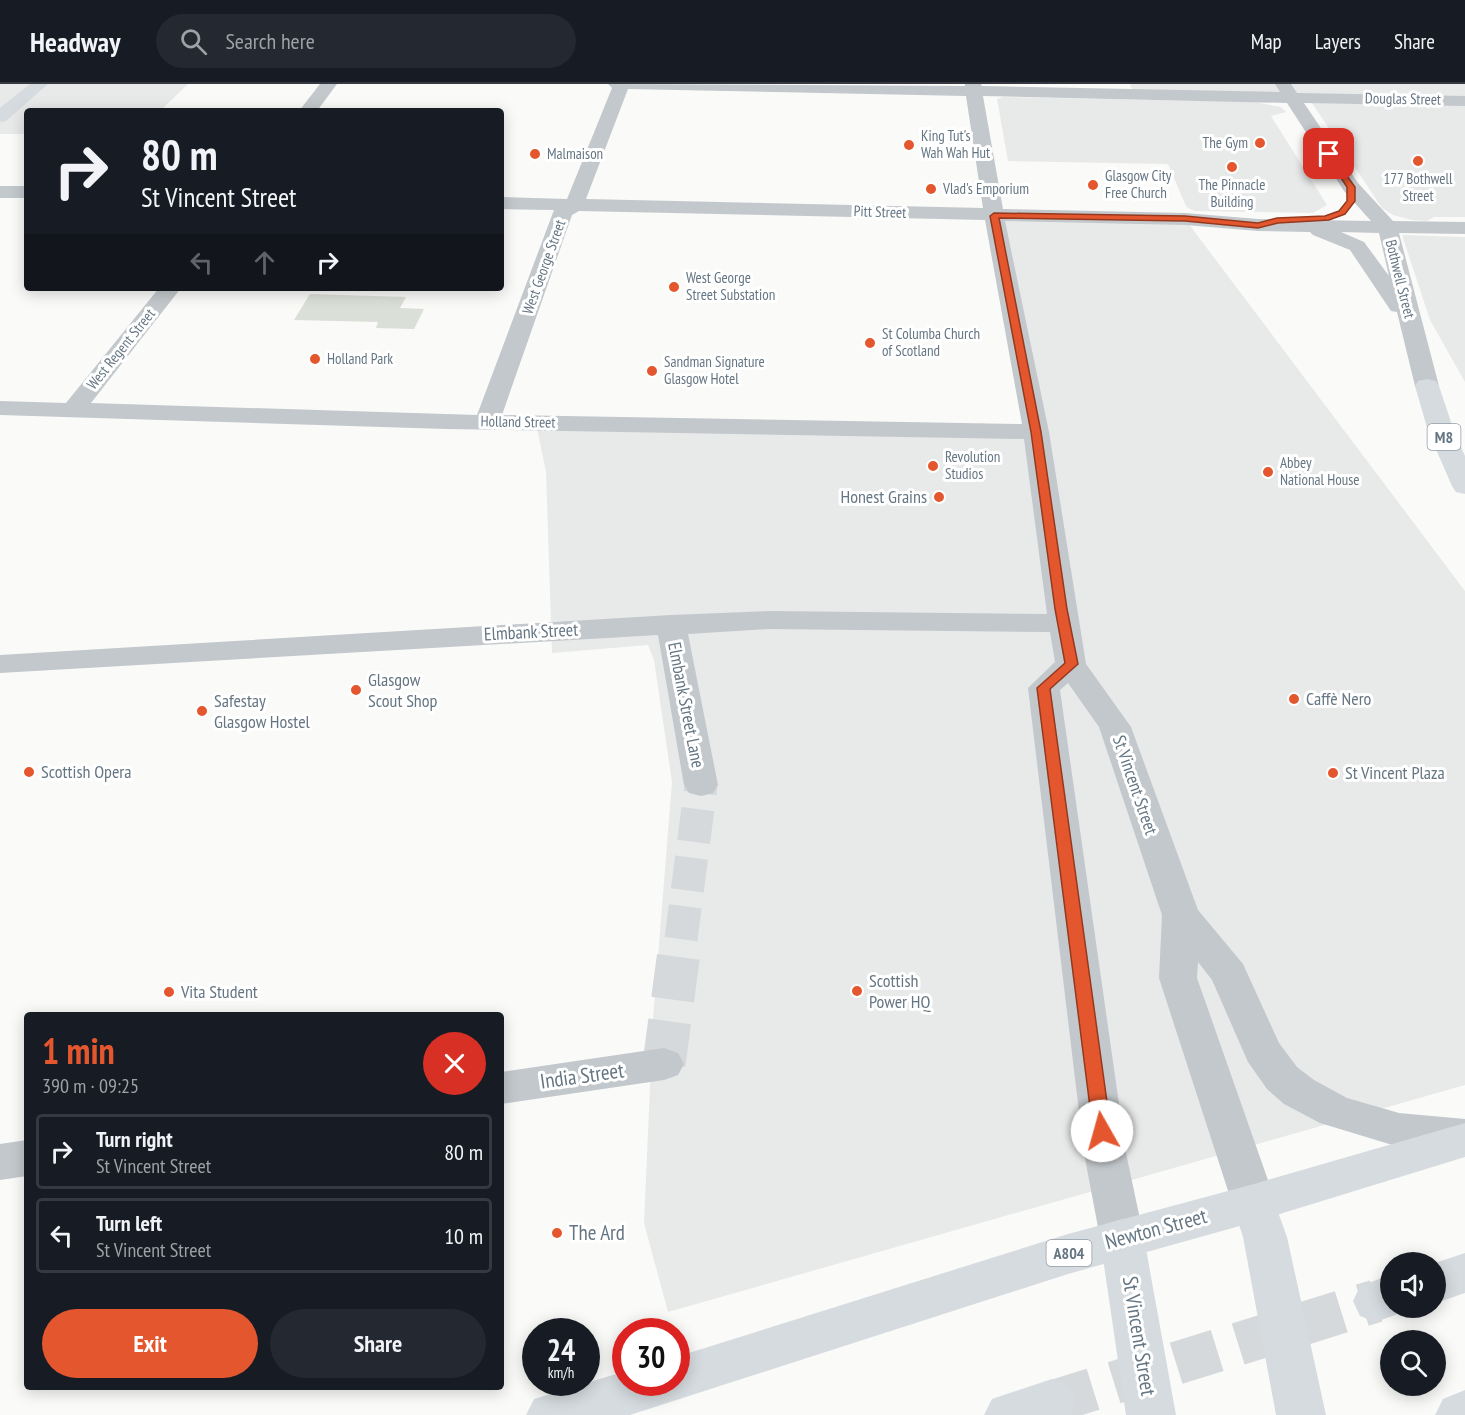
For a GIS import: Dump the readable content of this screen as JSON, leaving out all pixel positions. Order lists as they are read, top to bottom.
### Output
{
  "streets": {
    "main road": [
      "M8",
      "St Vincent Street",
      "Newton Street",
      "A804"
    ],
    "street": [
      "Douglas Street",
      "Pitt Street",
      "West George Street",
      "Bothwell Street",
      "West Regent Street",
      "Holland Street",
      "Elmbank Street",
      "Elmbank Street Lane",
      "India Street"
    ]
  },
  "crossings": [
    ["Douglas Street", "West George Street"],
    ["Douglas Street", "Bothwell Street"],
    ["Douglas Street", "St Vincent Street"],
    ["Pitt Street", "West George Street"],
    ["Pitt Street", "Bothwell Street"],
    ["Pitt Street", "St Vincent Street"],
    ["West George Street", "Holland Street"],
    ["Bothwell Street", "M8"],
    ["West Regent Street", "Holland Street"],
    ["Holland Street", "St Vincent Street"],
    ["Elmbank Street", "Elmbank Street Lane"],
    ["Elmbank Street", "St Vincent Street"],
    ["St Vincent Street", "Newton Street"]
  ],
  "places": [
    "The Gym",
    "King Tut's Wah Wah Hut",
    "Malmaison",
    "177 Bothwell Street",
    "The Pinnacle Building",
    "Glasgow City Free Church",
    "Vlad's Emporium",
    "West George Street Substation",
    "St Columba Church of Scotland",
    "Holland Park",
    "Sandman Signature Glasgow Hotel",
    "Revolution Studios",
    "Abbey National House",
    "Honest Grains",
    "Glasgow Scout Shop",
    "Caffè Nero",
    "Safestay Glasgow Hostel",
    "Scottish Opera",
    "St Vincent Plaza",
    "Scottish Power HQ",
    "Vita Student",
    "The Ard"
  ],
  "page": {
    "header": "Headway",
    "search": "Search here",
    "nav": ["Map", "Layers", "Share"],
    "turn": ["80 m", "St Vincent Street"],
    "heading": ["1 min", "390 m · 09:25"],
    "list": [
      {
        "name": "Turn right",
        "note": "St Vincent Street",
        "value": "80 m"
      },
      {
        "name": "Turn left",
        "note": "St Vincent Street",
        "value": "10 m"
      }
    ],
    "buttons": ["Exit", "Share"],
    "speed": "24 km/h",
    "limit": "30"
  }
}
